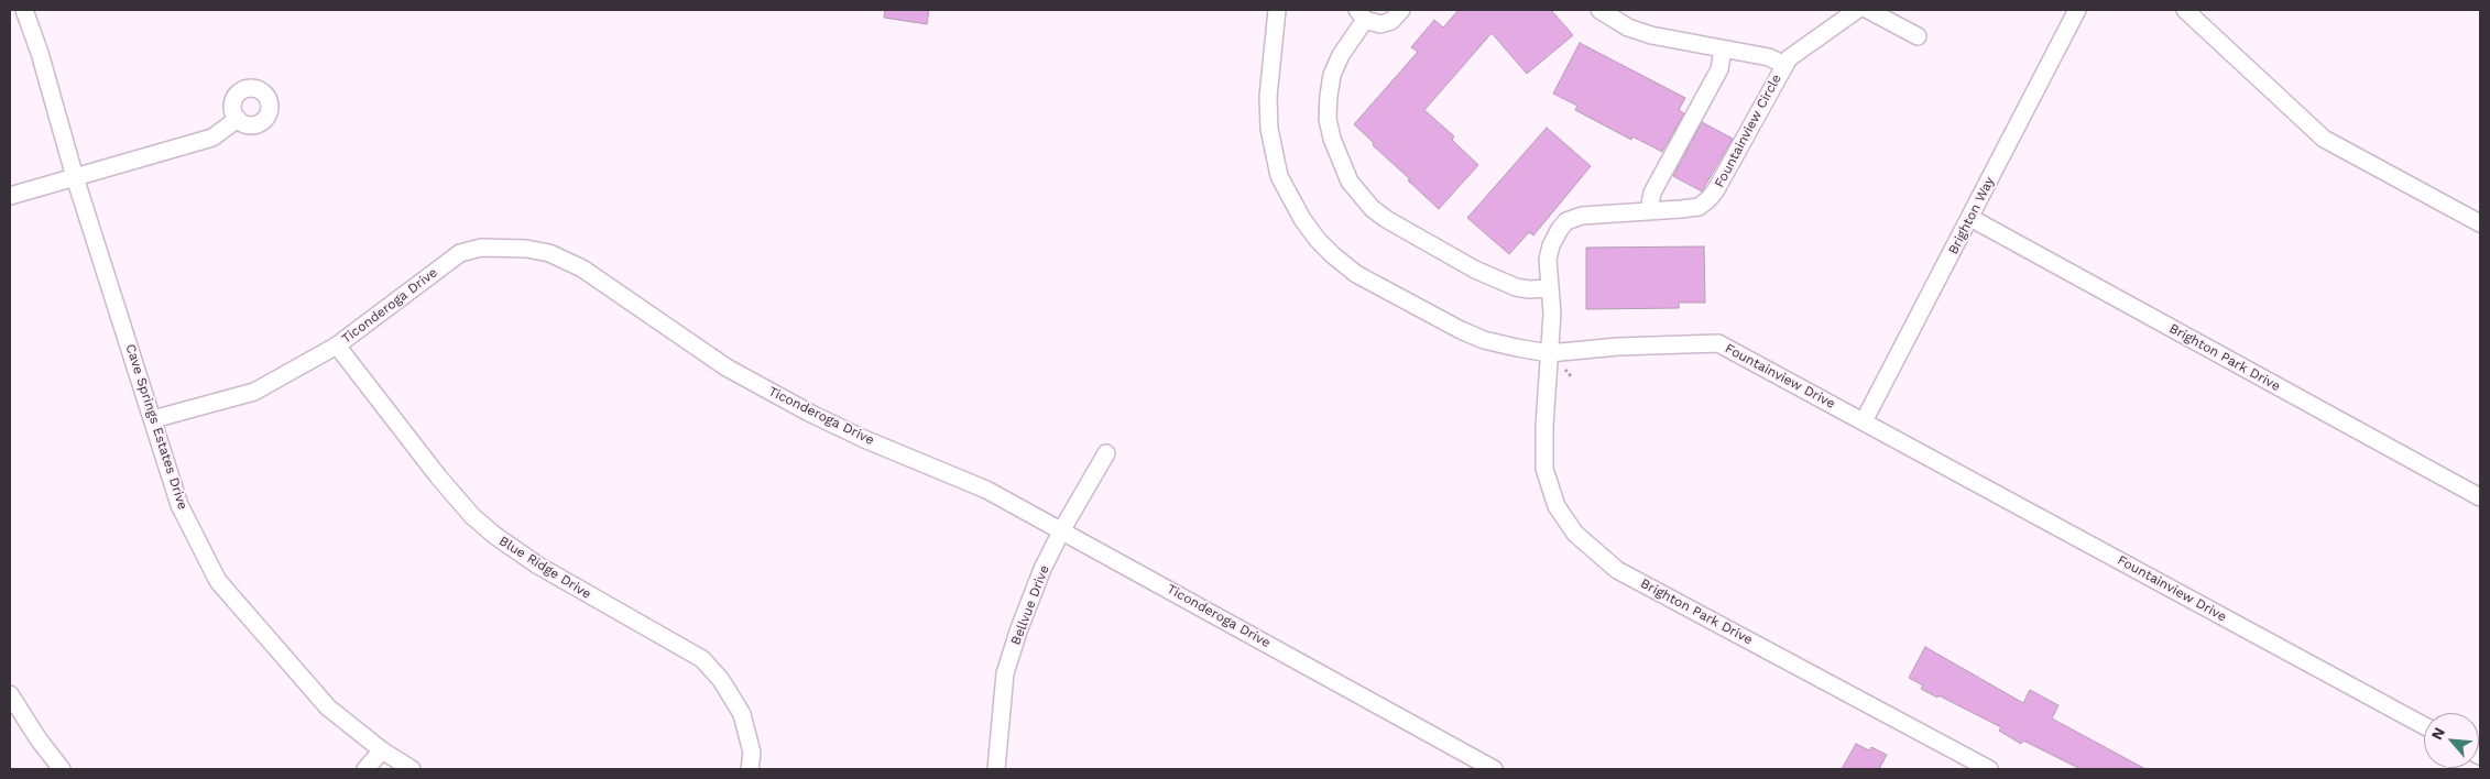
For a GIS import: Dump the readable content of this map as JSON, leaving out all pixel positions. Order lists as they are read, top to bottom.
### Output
{
  "streets": {
    "street": [
      "Fountainview Circle",
      "Brighton Way",
      "Ticonderoga Drive",
      "Brighton Park Drive",
      "Fountainview Drive",
      "Cave Springs Estates Drive",
      "Blue Ridge Drive",
      "Bellvue Drive"
    ]
  },
  "crossings": [
    ["Fountainview Circle", "Brighton Park Drive"],
    ["Fountainview Circle", "Fountainview Drive"],
    ["Brighton Way", "Brighton Park Drive"],
    ["Brighton Way", "Fountainview Drive"],
    ["Ticonderoga Drive", "Cave Springs Estates Drive"],
    ["Ticonderoga Drive", "Blue Ridge Drive"],
    ["Ticonderoga Drive", "Bellvue Drive"],
    ["Brighton Park Drive", "Fountainview Drive"]
  ],
  "north": "top left"
}
